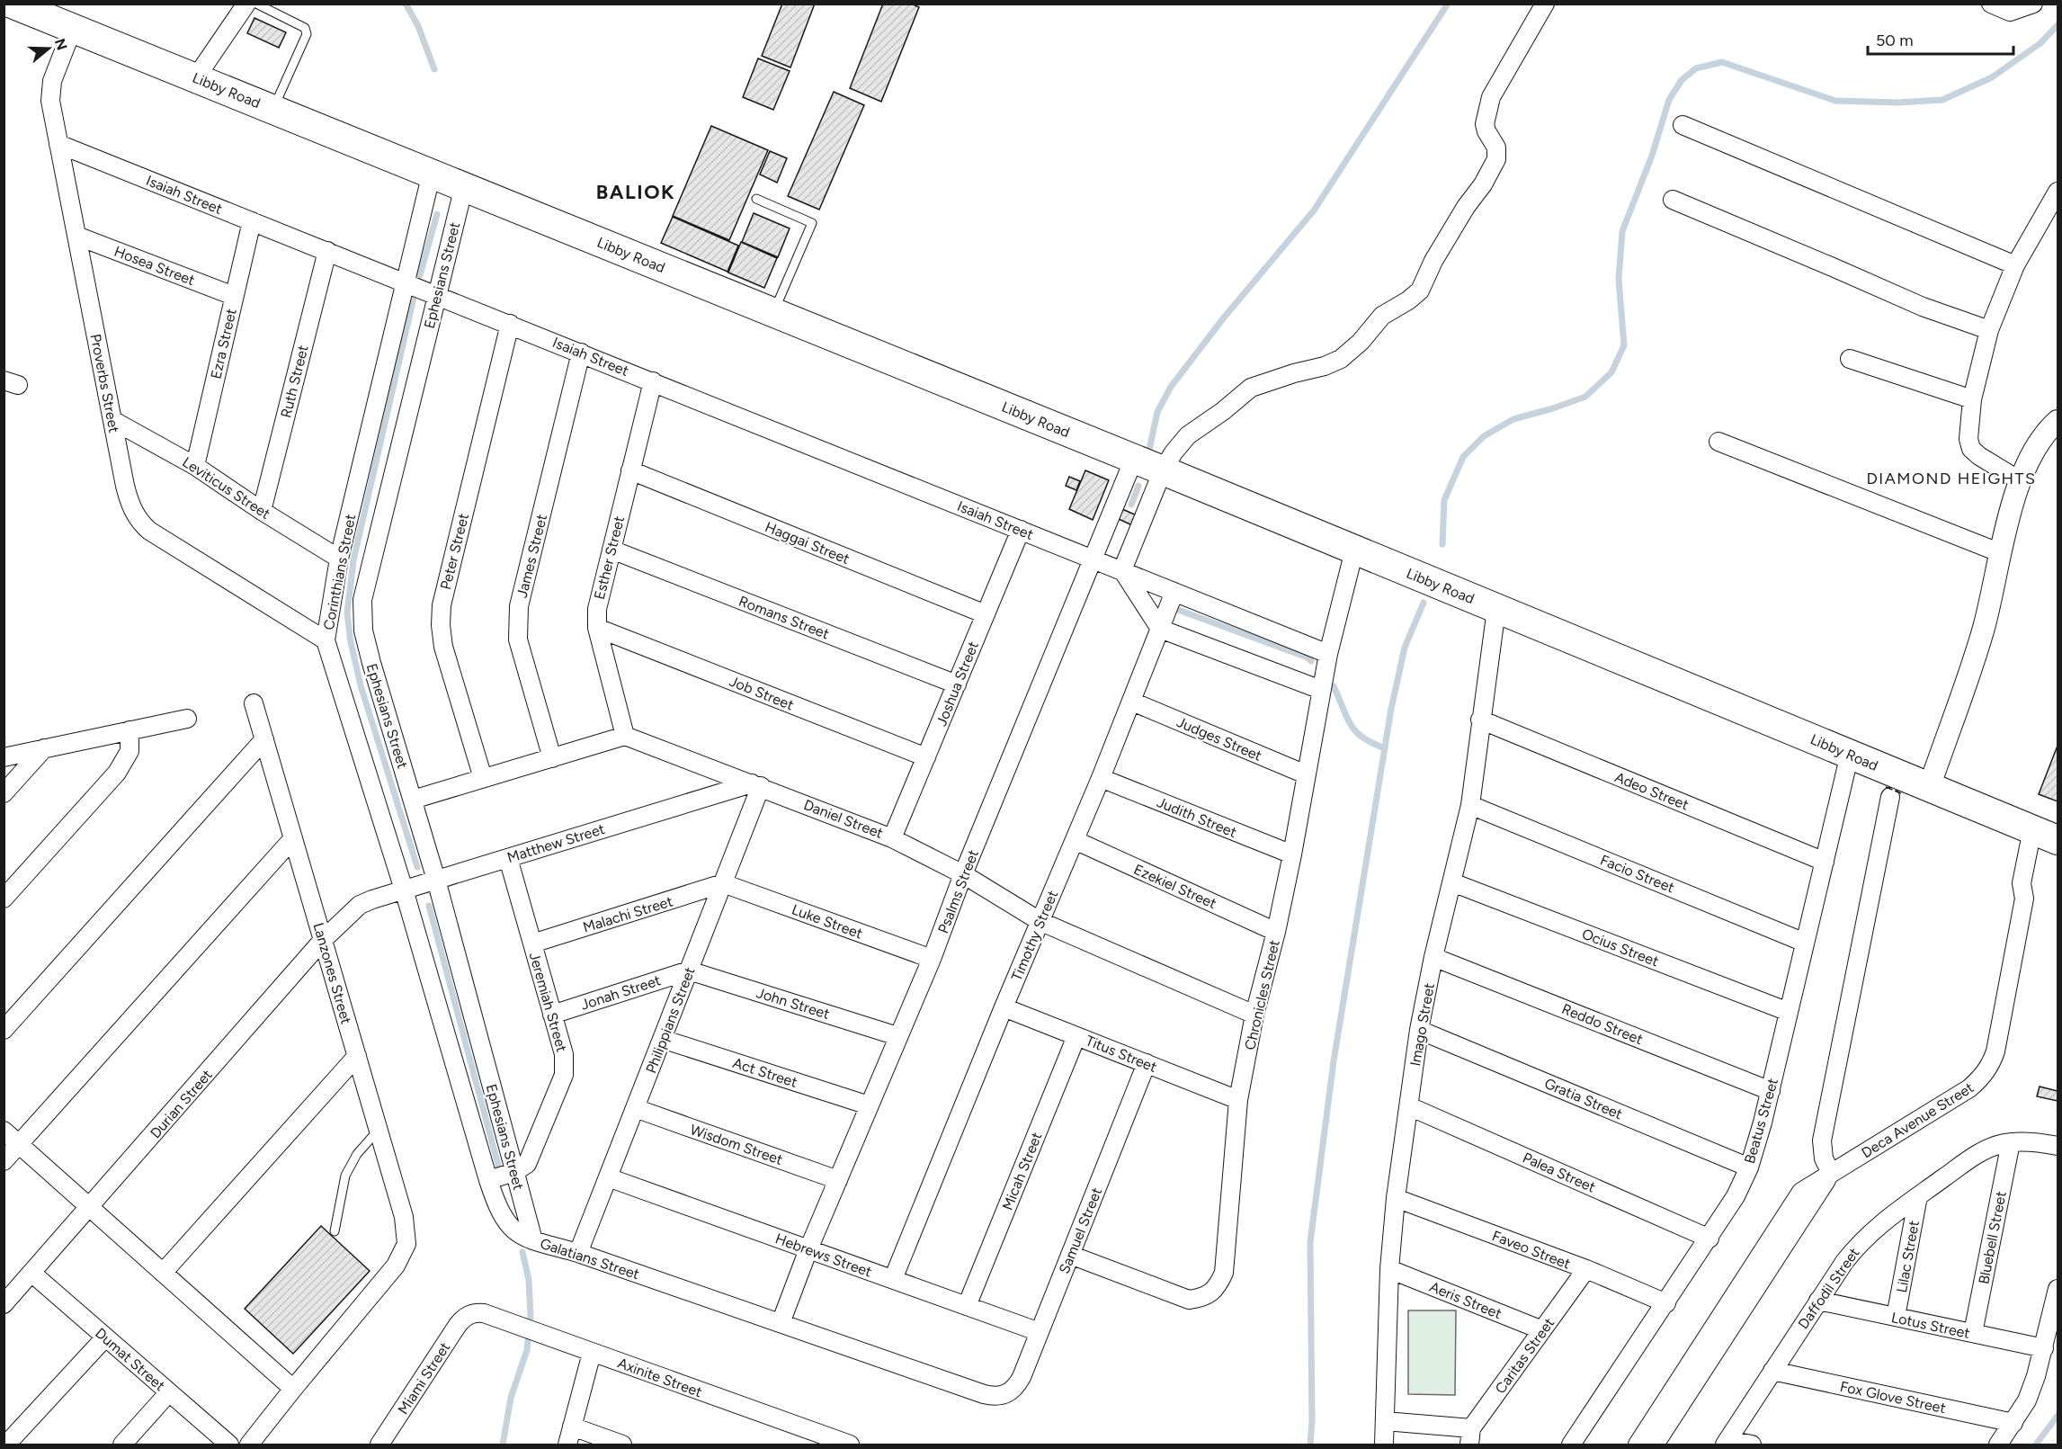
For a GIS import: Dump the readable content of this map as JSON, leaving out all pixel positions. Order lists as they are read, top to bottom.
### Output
{
  "streets": {
    "main road": ["Libby Road"],
    "street": [
      "Isaiah Street",
      "Hosea Street",
      "Ephesians Street",
      "Ezra Street",
      "Ruth Street",
      "Proverbs Street",
      "Leviticus Street",
      "Haggai Street",
      "Peter Street",
      "James Street",
      "Esther Street",
      "Corinthians Street",
      "Romans Street",
      "Joshua Street",
      "Job Street",
      "Judges Street",
      "Adeo Street",
      "Judith Street",
      "Daniel Street",
      "Matthew Street",
      "Facio Street",
      "Ezekiel Street",
      "Psalms Street",
      "Malachi Street",
      "Luke Street",
      "Timothy Street",
      "Ocius Street",
      "Lanzones Street",
      "Jonah Street",
      "Chronicles Street",
      "Jeremiah Street",
      "John Street",
      "Philippians Street",
      "Reddo Street",
      "Imago Street",
      "Titus Street",
      "Act Street",
      "Gratia Street",
      "Durian Street",
      "Deca Avenue Street",
      "Beatus Street",
      "Wisdom Street",
      "Micah Street",
      "Palea Street",
      "Samuel Street",
      "Bluebell Street",
      "Faveo Street",
      "Hebrews Street",
      "Lilac Street",
      "Galatians Street",
      "Daffodil Street",
      "Aeris Street",
      "Lotus Street",
      "Caritas Street",
      "Dumat Street",
      "Axinite Street",
      "Miami Street",
      "Fox Glove Street"
    ]
  },
  "crossings": [
    ["Libby Road", "Ephesians Street"],
    ["Libby Road", "Proverbs Street"],
    ["Libby Road", "Psalms Street"],
    ["Libby Road", "Chronicles Street"],
    ["Libby Road", "Imago Street"],
    ["Libby Road", "Deca Avenue Street"],
    ["Libby Road", "Beatus Street"],
    ["Isaiah Street", "Ephesians Street"],
    ["Isaiah Street", "Ezra Street"],
    ["Isaiah Street", "Ruth Street"],
    ["Isaiah Street", "Proverbs Street"],
    ["Isaiah Street", "Peter Street"],
    ["Isaiah Street", "James Street"],
    ["Isaiah Street", "Esther Street"],
    ["Isaiah Street", "Corinthians Street"],
    ["Isaiah Street", "Joshua Street"],
    ["Isaiah Street", "Psalms Street"],
    ["Isaiah Street", "Timothy Street"],
    ["Isaiah Street", "Chronicles Street"],
    ["Hosea Street", "Ezra Street"],
    ["Hosea Street", "Proverbs Street"],
    ["Ephesians Street", "Matthew Street"],
    ["Ephesians Street", "Jeremiah Street"],
    ["Ephesians Street", "Galatians Street"],
    ["Ezra Street", "Leviticus Street"],
    ["Ruth Street", "Leviticus Street"],
    ["Proverbs Street", "Leviticus Street"],
    ["Proverbs Street", "Corinthians Street"],
    ["Leviticus Street", "Corinthians Street"],
    ["Haggai Street", "Esther Street"],
    ["Haggai Street", "Joshua Street"],
    ["Esther Street", "Romans Street"],
    ["Esther Street", "Job Street"],
    ["Esther Street", "Daniel Street"],
    ["Corinthians Street", "Matthew Street"],
    ["Corinthians Street", "Galatians Street"],
    ["Romans Street", "Joshua Street"],
    ["Joshua Street", "Job Street"],
    ["Joshua Street", "Daniel Street"],
    ["Judges Street", "Timothy Street"],
    ["Judges Street", "Chronicles Street"],
    ["Adeo Street", "Imago Street"],
    ["Adeo Street", "Beatus Street"],
    ["Judith Street", "Timothy Street"],
    ["Judith Street", "Chronicles Street"],
    ["Daniel Street", "Matthew Street"],
    ["Daniel Street", "Psalms Street"],
    ["Daniel Street", "Timothy Street"],
    ["Daniel Street", "Chronicles Street"],
    ["Daniel Street", "Philippians Street"],
    ["Matthew Street", "Jeremiah Street"],
    ["Matthew Street", "Philippians Street"],
    ["Matthew Street", "Durian Street"],
    ["Matthew Street", "Galatians Street"],
    ["Facio Street", "Imago Street"],
    ["Facio Street", "Beatus Street"],
    ["Ezekiel Street", "Timothy Street"],
    ["Ezekiel Street", "Chronicles Street"],
    ["Psalms Street", "Luke Street"],
    ["Psalms Street", "John Street"],
    ["Psalms Street", "Act Street"],
    ["Psalms Street", "Wisdom Street"],
    ["Psalms Street", "Hebrews Street"],
    ["Psalms Street", "Galatians Street"],
    ["Malachi Street", "Luke Street"],
    ["Malachi Street", "Jeremiah Street"],
    ["Malachi Street", "Philippians Street"],
    ["Luke Street", "Philippians Street"],
    ["Timothy Street", "Titus Street"],
    ["Timothy Street", "Hebrews Street"],
    ["Ocius Street", "Imago Street"],
    ["Ocius Street", "Beatus Street"],
    ["Lanzones Street", "Durian Street"],
    ["Jonah Street", "Jeremiah Street"],
    ["Jonah Street", "John Street"],
    ["Jonah Street", "Philippians Street"],
    ["Chronicles Street", "Titus Street"],
    ["Chronicles Street", "Samuel Street"],
    ["Jeremiah Street", "Galatians Street"],
    ["John Street", "Philippians Street"],
    ["Philippians Street", "Act Street"],
    ["Philippians Street", "Wisdom Street"],
    ["Philippians Street", "Hebrews Street"],
    ["Philippians Street", "Galatians Street"],
    ["Reddo Street", "Imago Street"],
    ["Reddo Street", "Beatus Street"],
    ["Imago Street", "Gratia Street"],
    ["Imago Street", "Palea Street"],
    ["Imago Street", "Faveo Street"],
    ["Imago Street", "Aeris Street"],
    ["Titus Street", "Micah Street"],
    ["Titus Street", "Samuel Street"],
    ["Gratia Street", "Beatus Street"],
    ["Durian Street", "Dumat Street"],
    ["Beatus Street", "Palea Street"],
    ["Beatus Street", "Faveo Street"],
    ["Micah Street", "Hebrews Street"],
    ["Samuel Street", "Hebrews Street"],
    ["Samuel Street", "Galatians Street"],
    ["Bluebell Street", "Daffodil Street"],
    ["Bluebell Street", "Lotus Street"],
    ["Faveo Street", "Caritas Street"],
    ["Lilac Street", "Daffodil Street"],
    ["Lilac Street", "Lotus Street"],
    ["Daffodil Street", "Lotus Street"],
    ["Daffodil Street", "Fox Glove Street"],
    ["Aeris Street", "Caritas Street"],
    ["Axinite Street", "Miami Street"]
  ],
  "districts": ["BALIOK", "DIAMOND HEIGHTS"],
  "scale_bar": "50 m",
  "north": "right"
}
